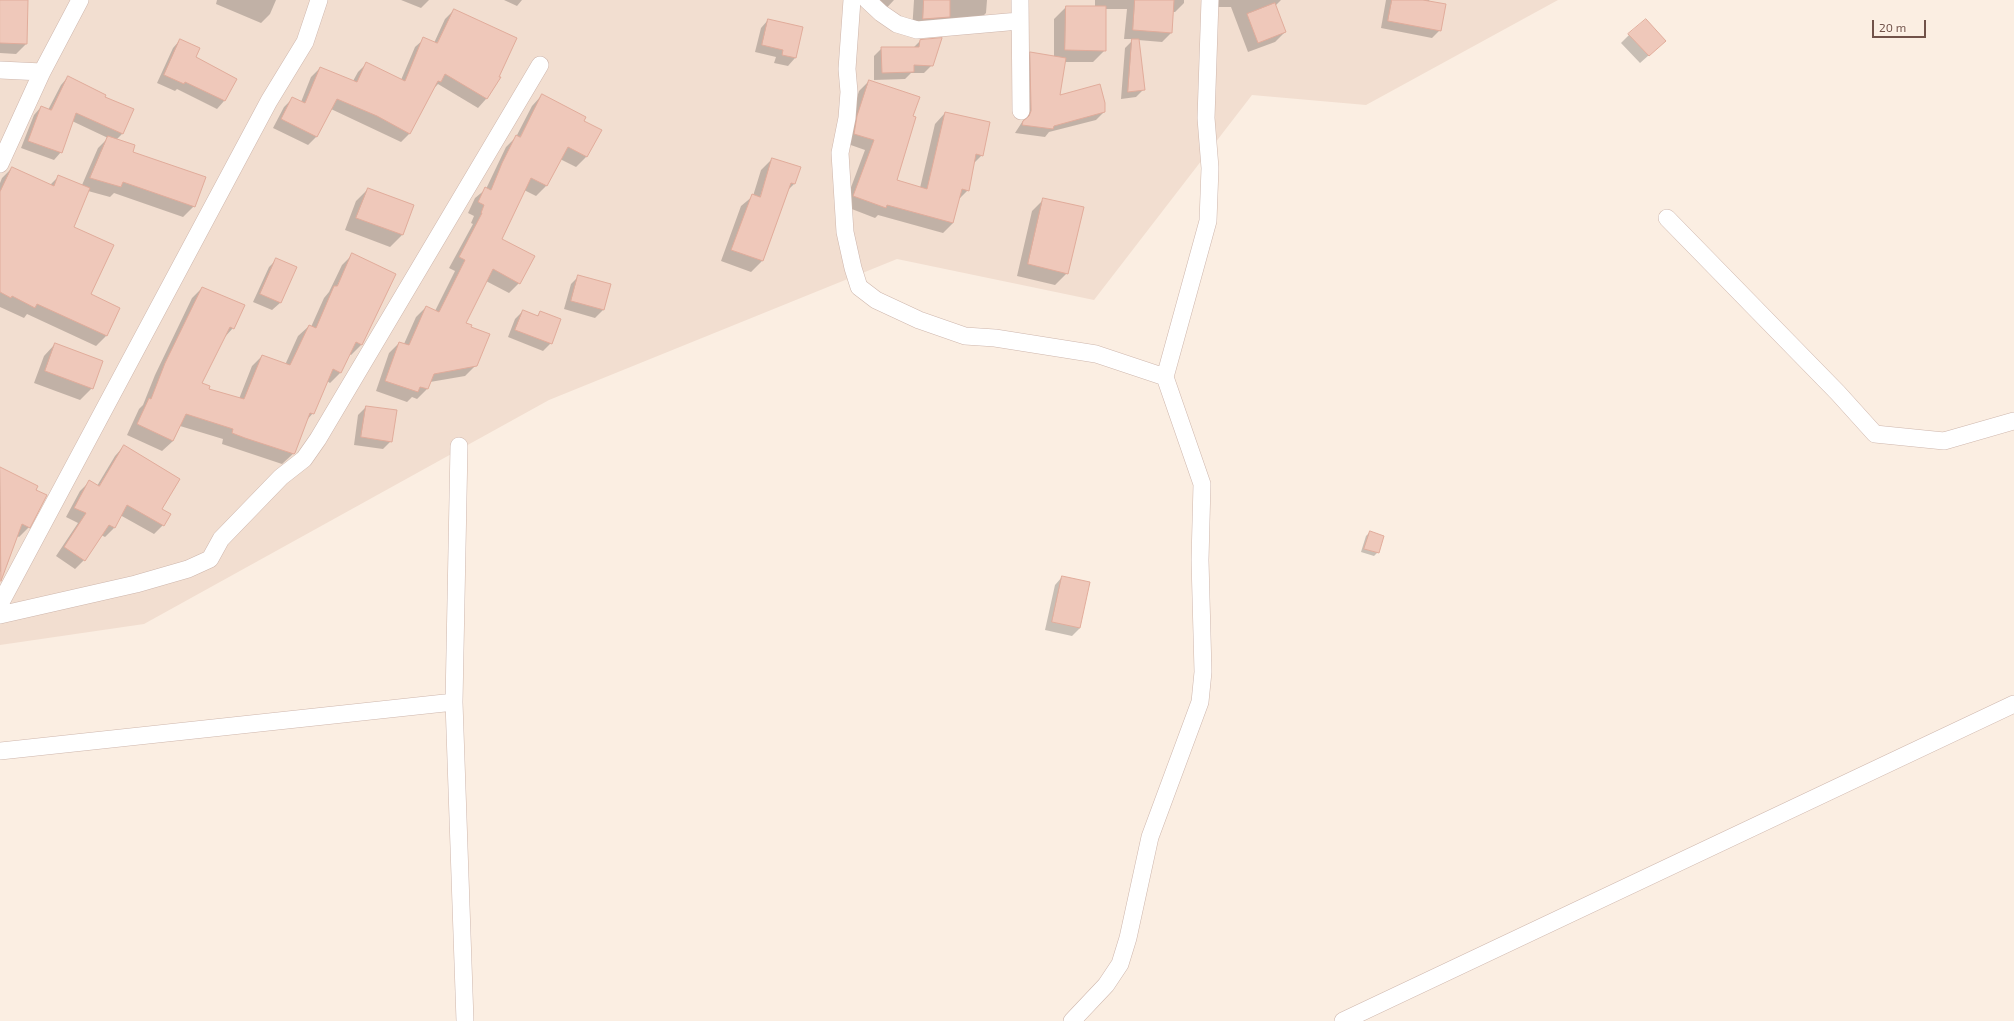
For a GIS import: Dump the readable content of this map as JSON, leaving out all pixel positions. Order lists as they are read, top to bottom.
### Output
{
  "scale_bar": "20 m"
}
